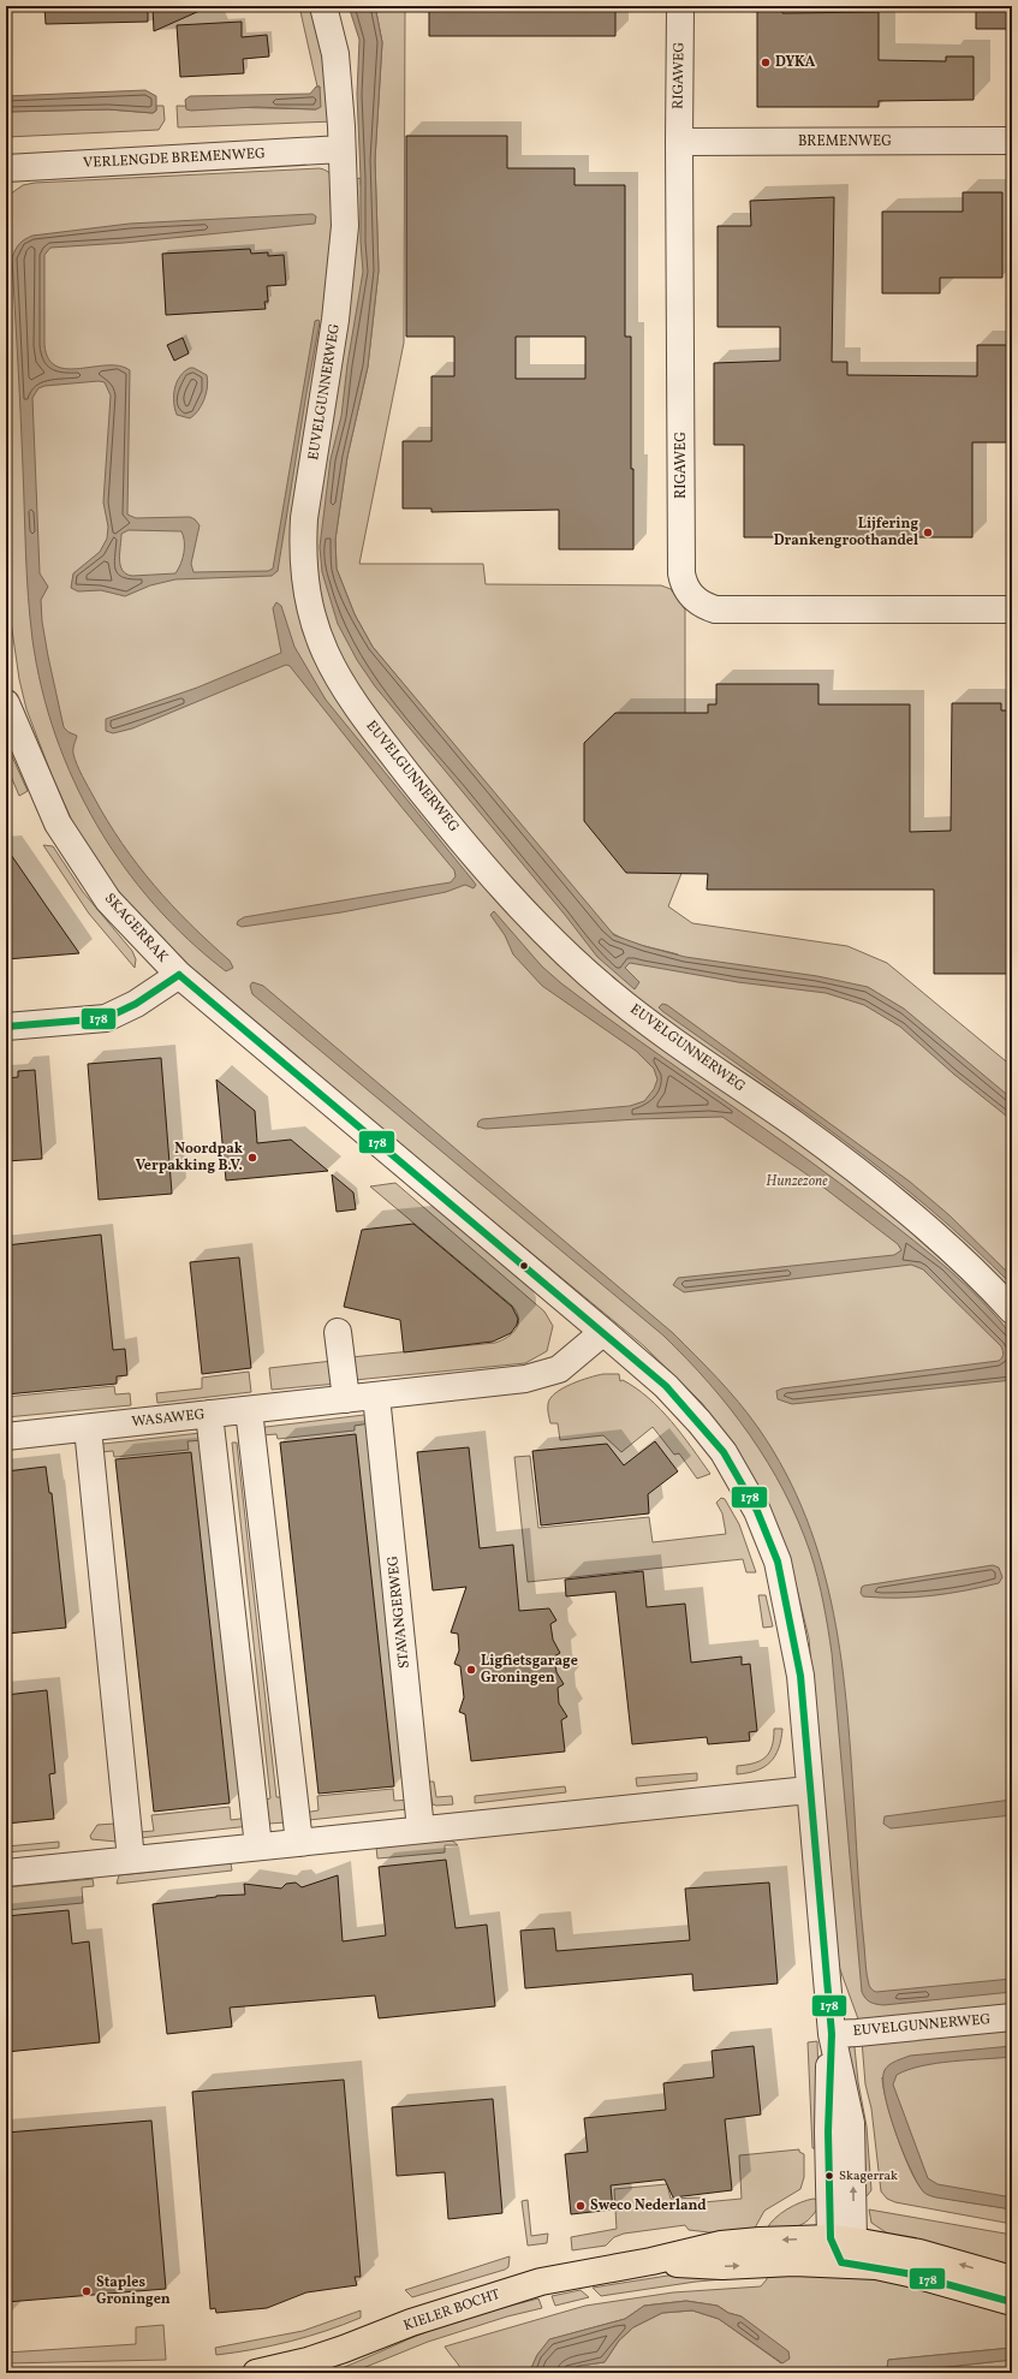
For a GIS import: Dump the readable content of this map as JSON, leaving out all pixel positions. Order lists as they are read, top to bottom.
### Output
{
  "streets": {
    "main road": ["KIELER BOCHT"],
    "street": [
      "RIGAWEG",
      "BREMENWEG",
      "VERLENGDE BREMENWEG",
      "EUVELGUNNERWEG",
      "SKAGERRAK",
      "WASAWEG",
      "STAVANGERWEG"
    ]
  },
  "crossings": [
    ["RIGAWEG", "BREMENWEG"],
    ["VERLENGDE BREMENWEG", "EUVELGUNNERWEG"],
    ["EUVELGUNNERWEG", "SKAGERRAK"],
    ["SKAGERRAK", "WASAWEG"],
    ["SKAGERRAK", "KIELER BOCHT"],
    ["WASAWEG", "STAVANGERWEG"]
  ],
  "parks": ["Hunzezone"],
  "places": [
    "DYKA",
    "Lijfering Drankengroothandel",
    "Noordpak Verpakking B.V.",
    "Ligfietsgarage Groningen",
    "Skagerrak",
    "Sweco Nederland",
    "Staples Groningen"
  ],
  "lines": ["transit line 178"]
}
